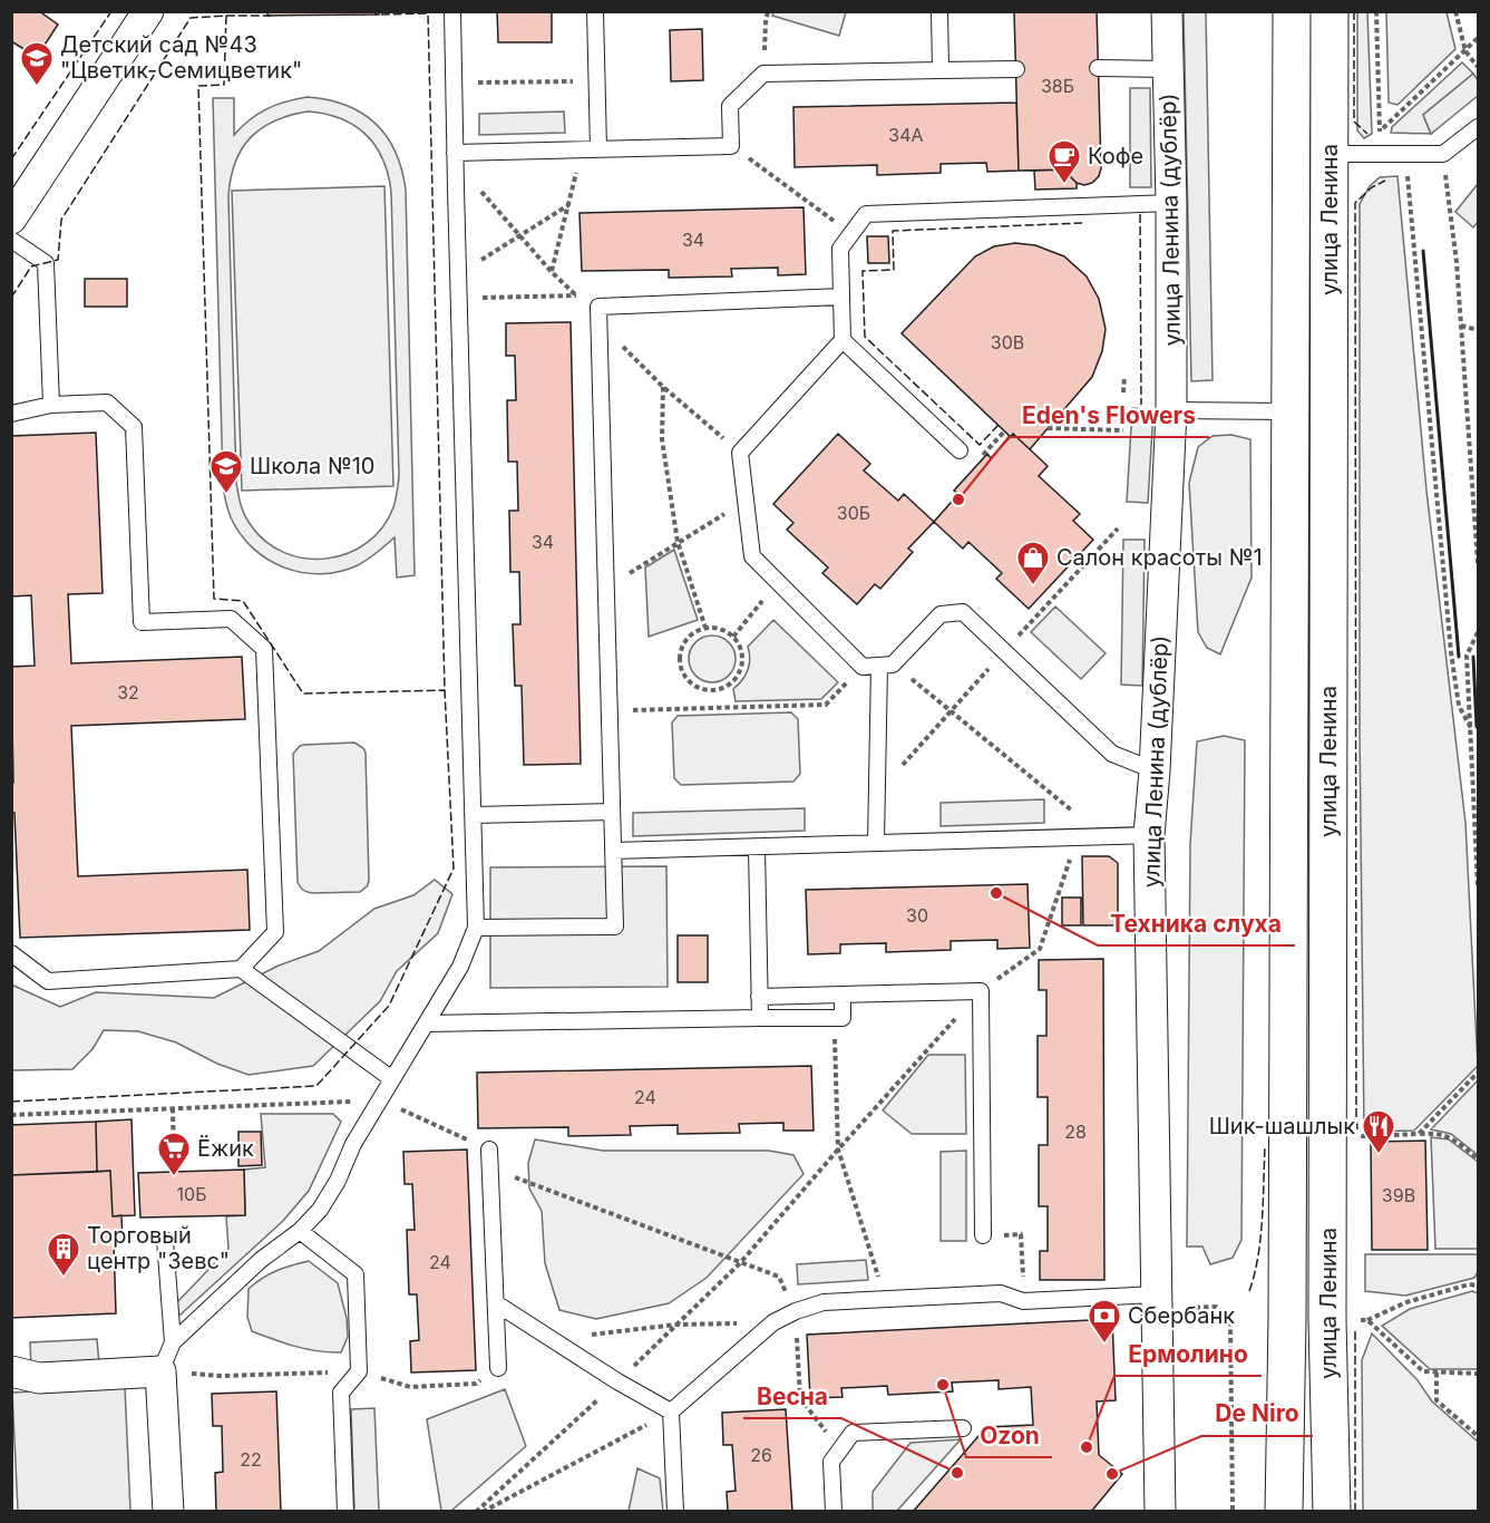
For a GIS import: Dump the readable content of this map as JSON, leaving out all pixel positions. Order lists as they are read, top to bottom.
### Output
{
  "streets": {
    "main road": ["улица Ленина"],
    "street": ["улица Ленина (дублёр)"]
  },
  "places": {
    "school or university": ["Детский сад №43 \"Цветик-Семицветик\"", "Школа №10"],
    "cafe": ["Кофе"],
    "other": [
      "Eden's Flowers",
      "Техника слуха",
      "Ozon",
      "Ермолино",
      "Весна",
      "De Niro"
    ],
    "shop": ["Салон красоты №1"],
    "restaurant": ["Шик-шашлык"],
    "supermarket": ["Ёжик"],
    "building": ["Торговый центр \"Зевс\""],
    "bank": ["Сбербанк"]
  },
  "house_numbers": [
    "38Б",
    "34А",
    "34",
    "30В",
    "30Б",
    "34",
    "32",
    "30",
    "24",
    "28",
    "10Б",
    "39В",
    "24",
    "26",
    "22"
  ]
}
